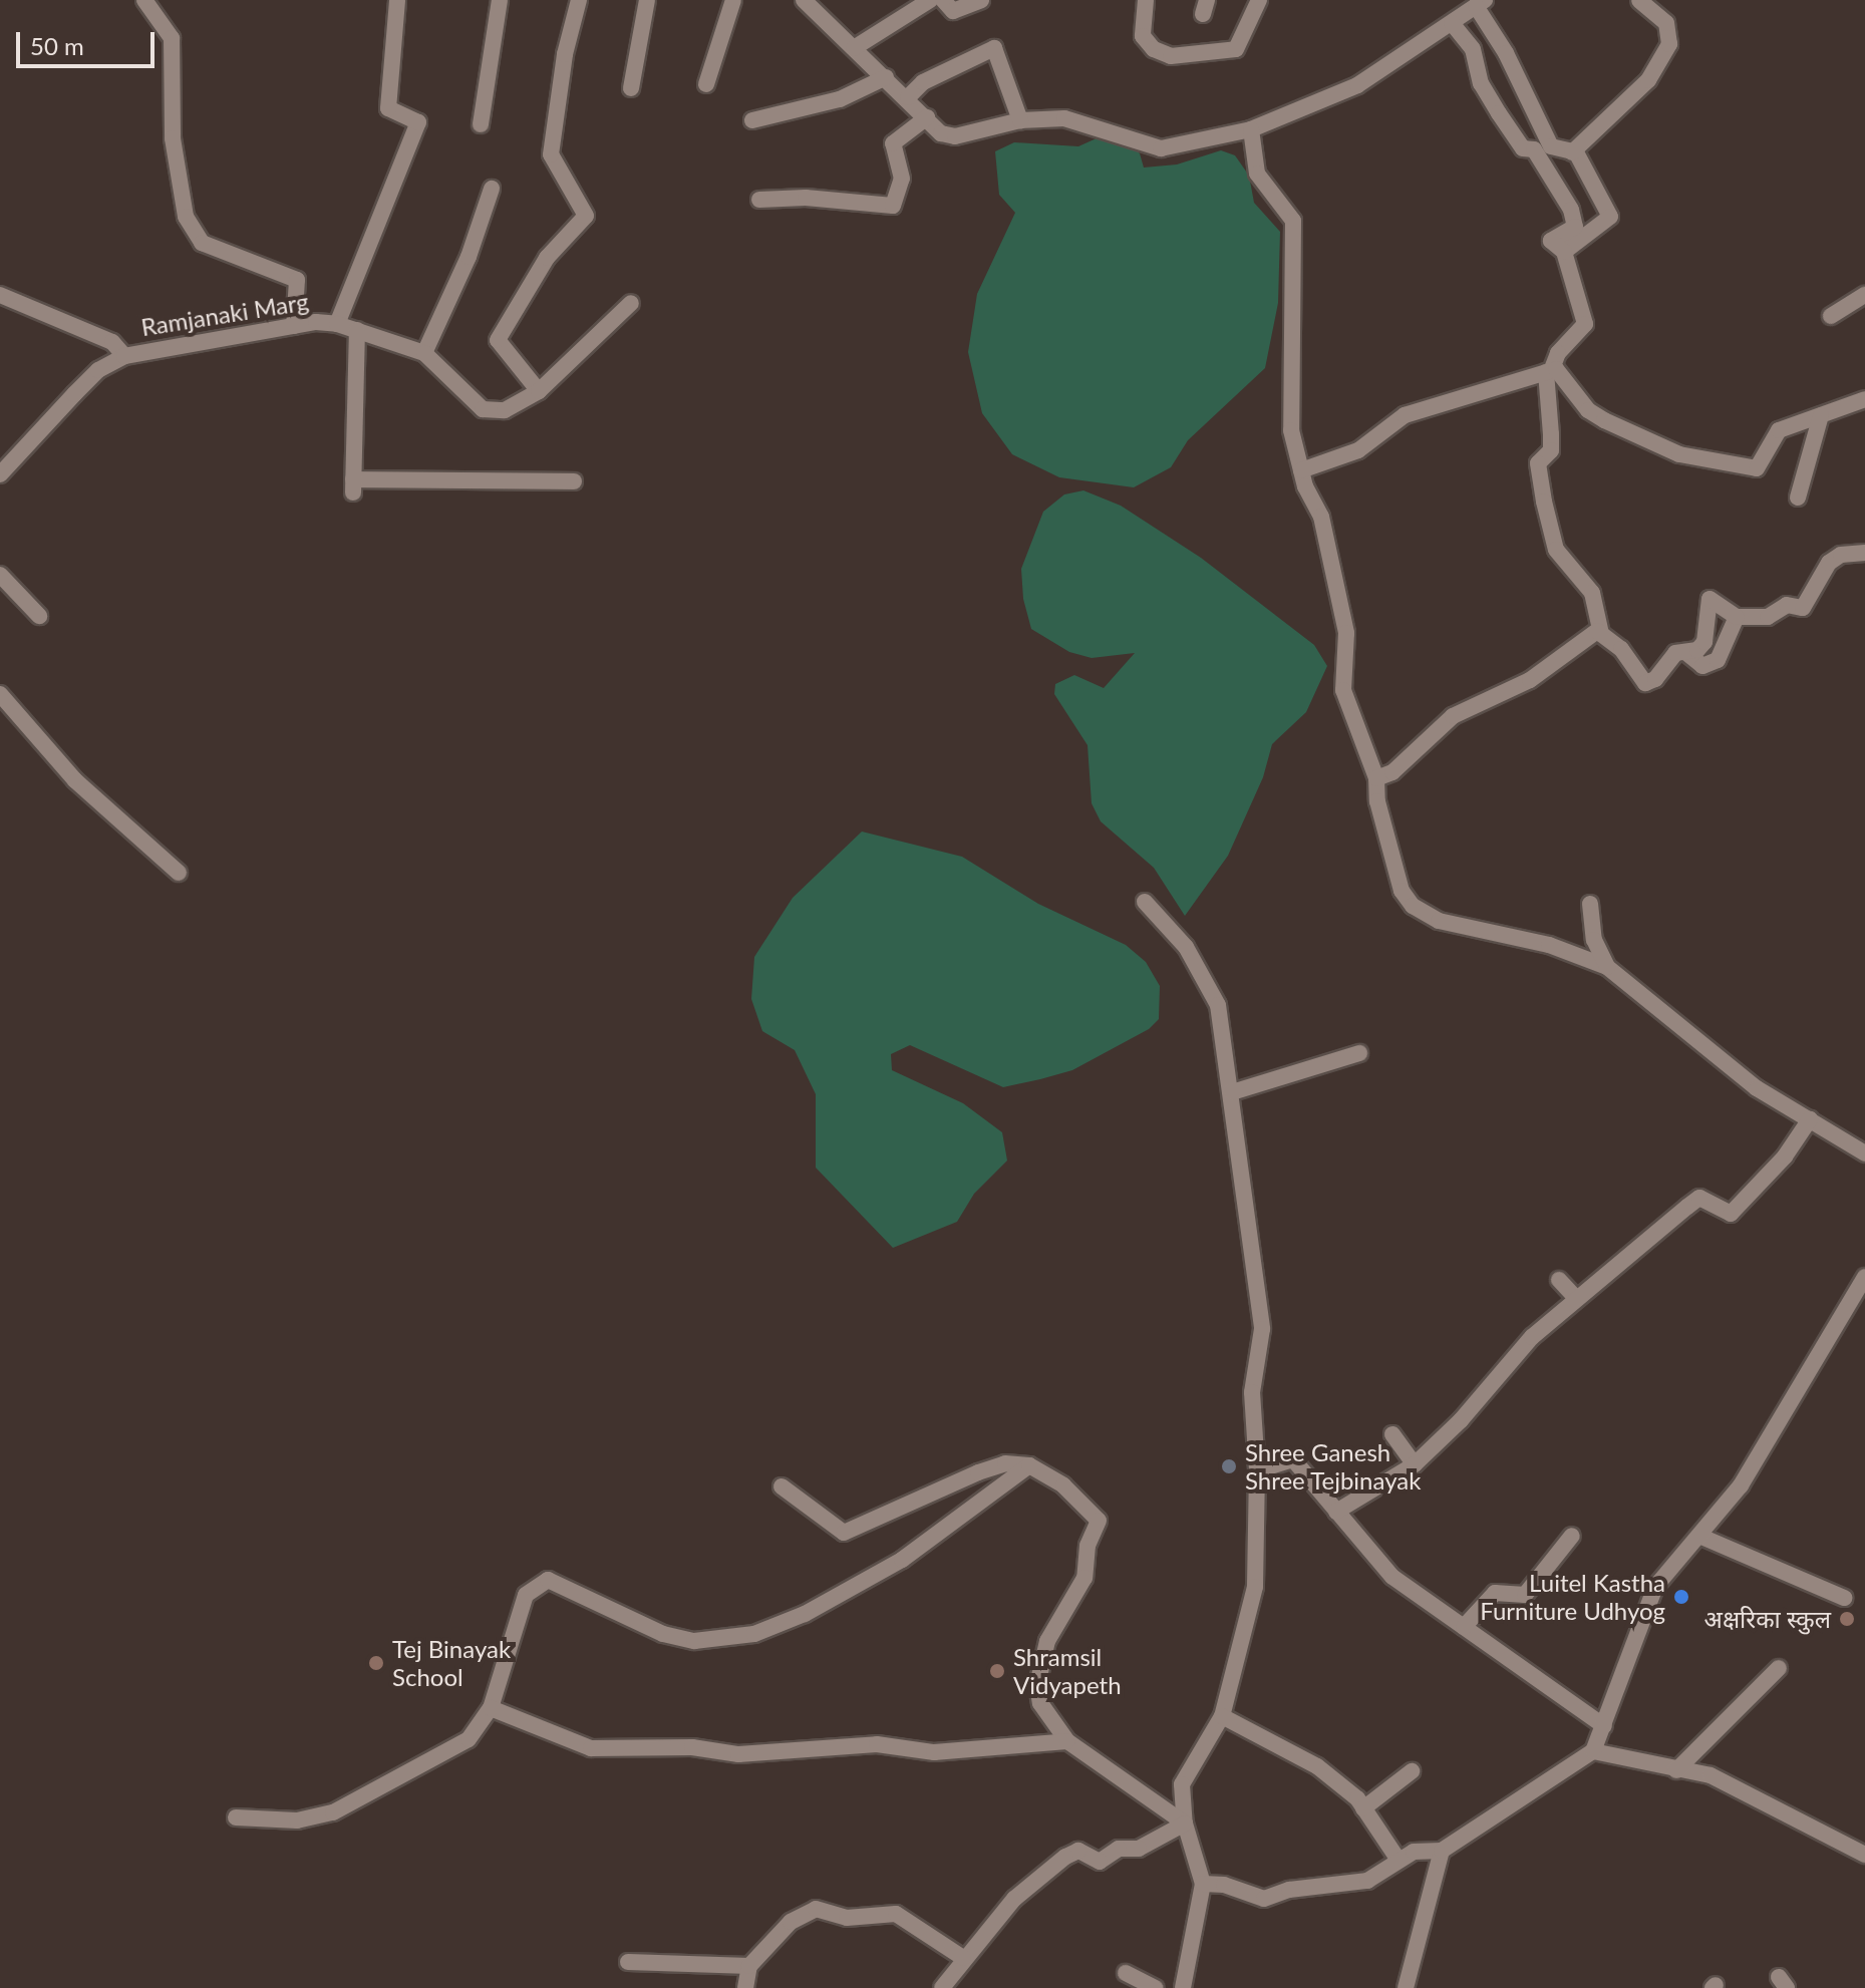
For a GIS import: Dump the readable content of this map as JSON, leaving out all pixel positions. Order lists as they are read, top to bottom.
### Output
{
  "streets": {
    "street": ["Ramjanaki Marg"]
  },
  "places": [
    "Shree Ganesh Shree Tejbinayak",
    "Luitel Kastha Furniture Udhyog",
    "अक्षरिका स्कुल",
    "Tej Binayak School",
    "Shramsil Vidyapeth"
  ],
  "scale_bar": "50 m"
}
